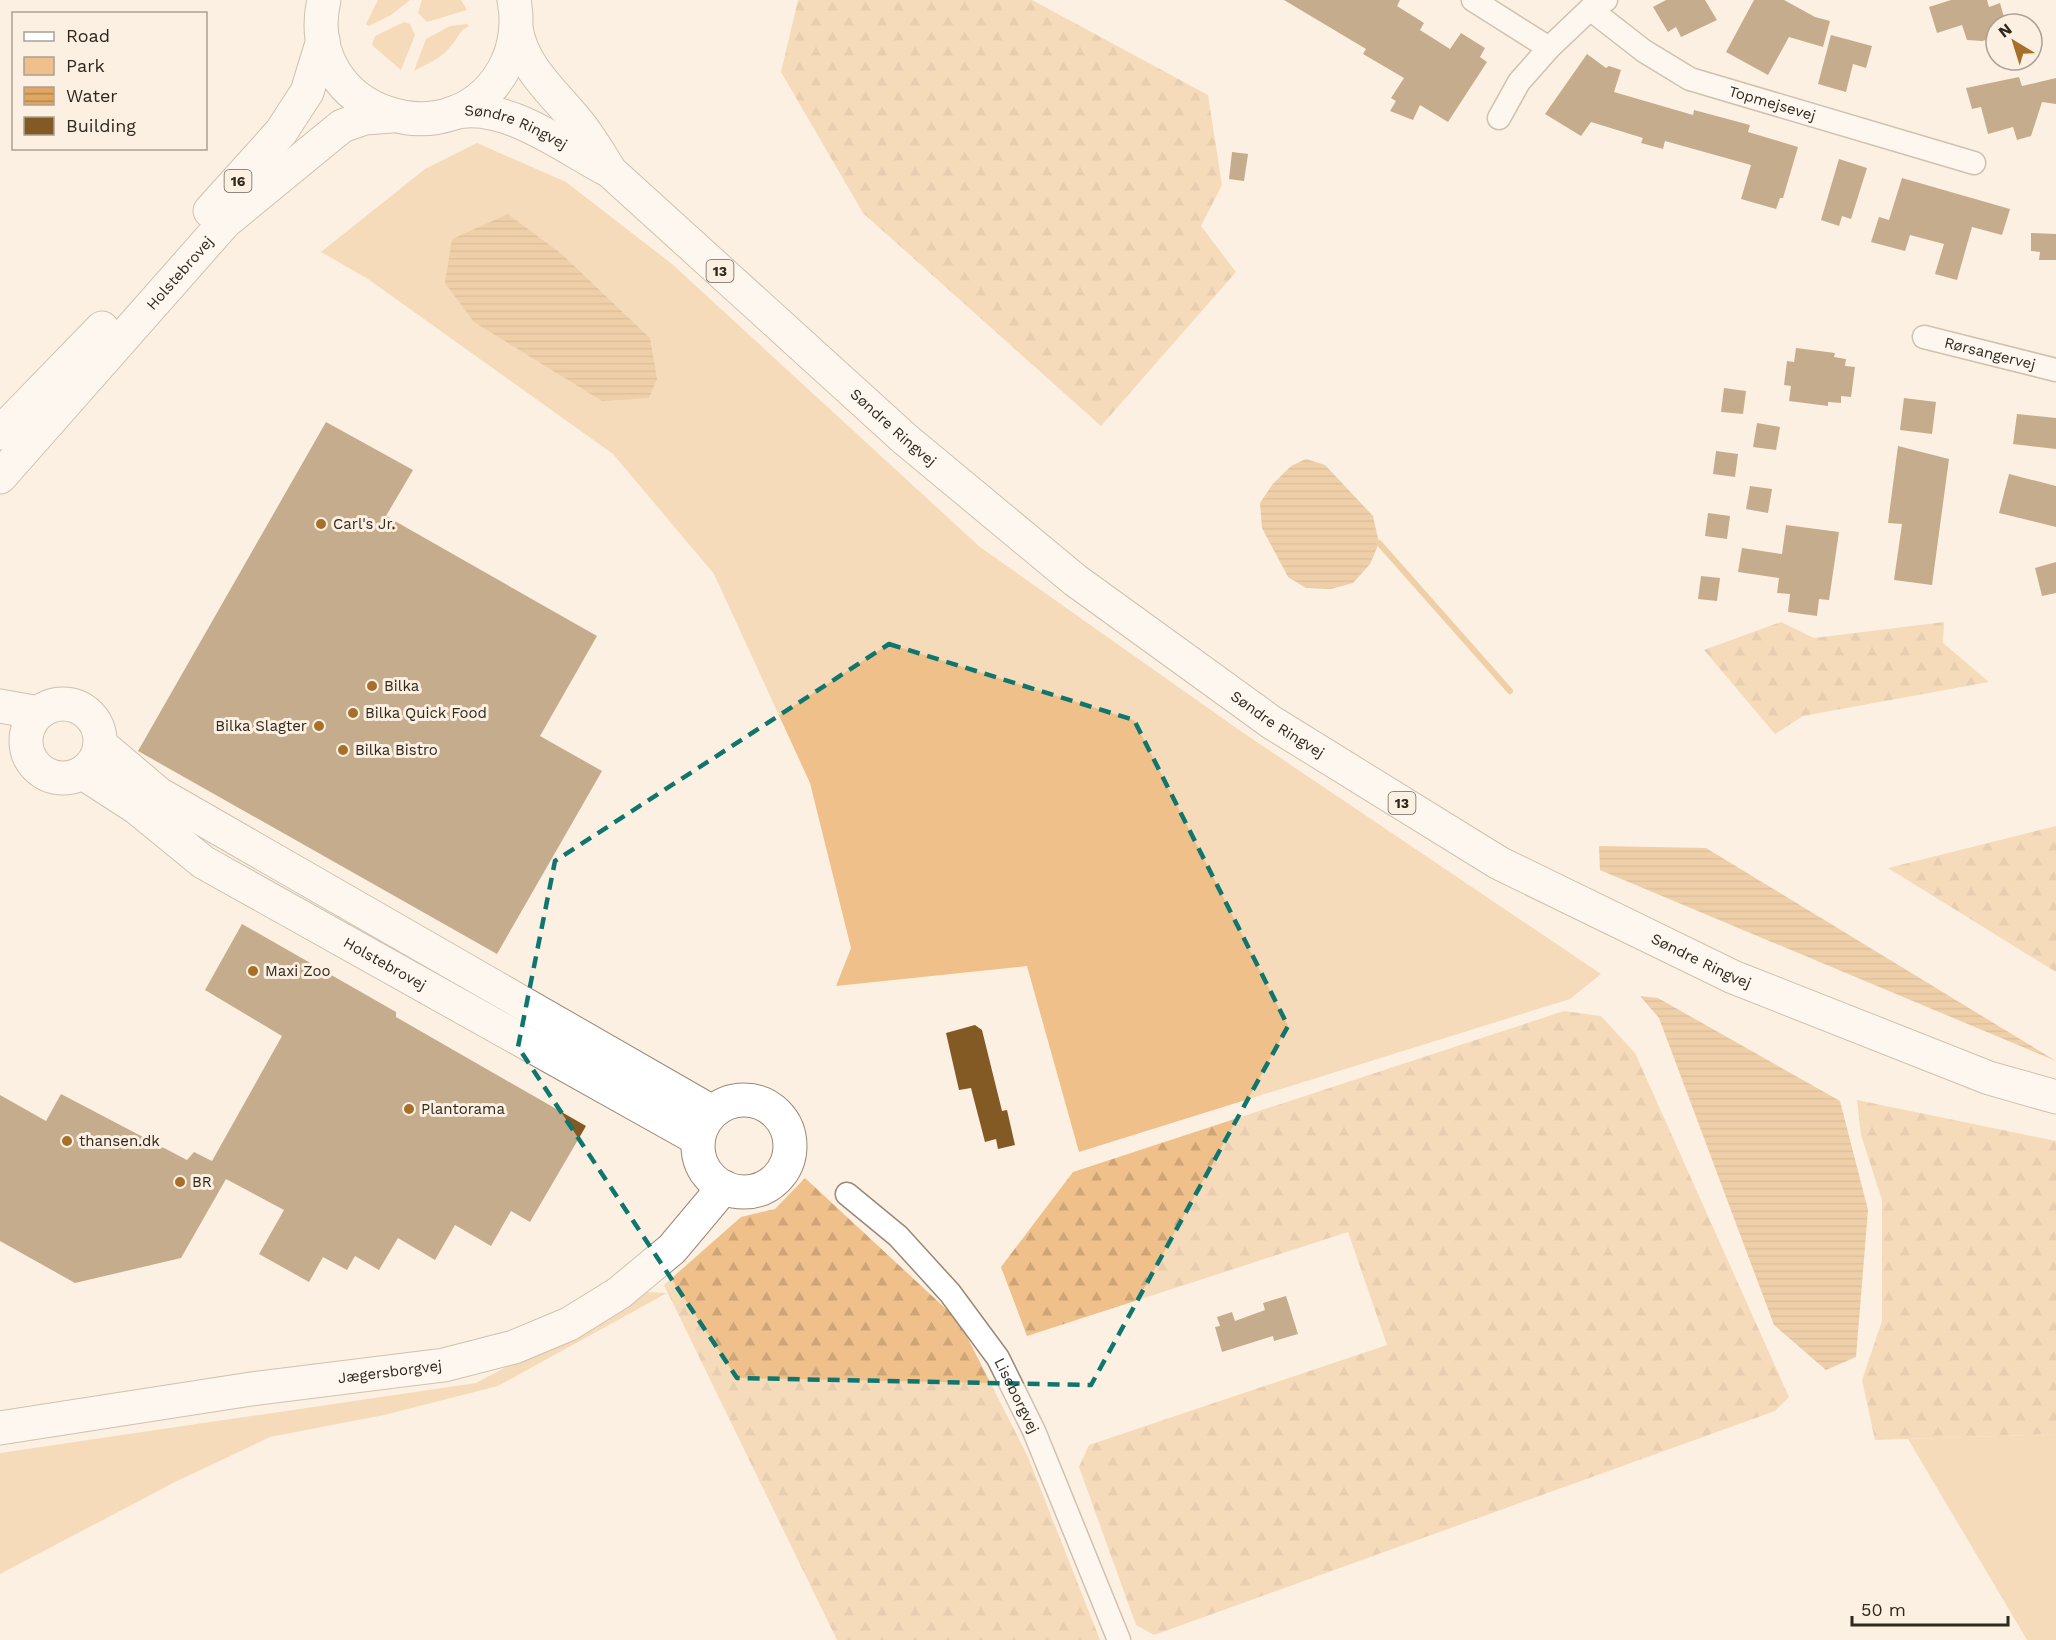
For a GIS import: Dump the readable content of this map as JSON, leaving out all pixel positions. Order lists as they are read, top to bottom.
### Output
{
  "streets": {
    "main road": [
      "Søndre Ringvej",
      "16",
      "13",
      "Holstebrovej",
      "Jægersborgvej"
    ],
    "street": ["Topmejsevej", "Rørsangervej", "Liseborgvej"]
  },
  "crossings": [
    ["Søndre Ringvej", "13"],
    ["13", "Holstebrovej"],
    ["Holstebrovej", "Jægersborgvej"]
  ],
  "places": [
    "Carl's Jr.",
    "Bilka",
    "Bilka Quick Food",
    "Bilka Slagter",
    "Bilka Bistro",
    "Maxi Zoo",
    "Plantorama",
    "thansen.dk",
    "BR"
  ],
  "legend": [
    "Road",
    "Park",
    "Water",
    "Building"
  ],
  "scale_bar": "50 m",
  "north": "top left"
}
